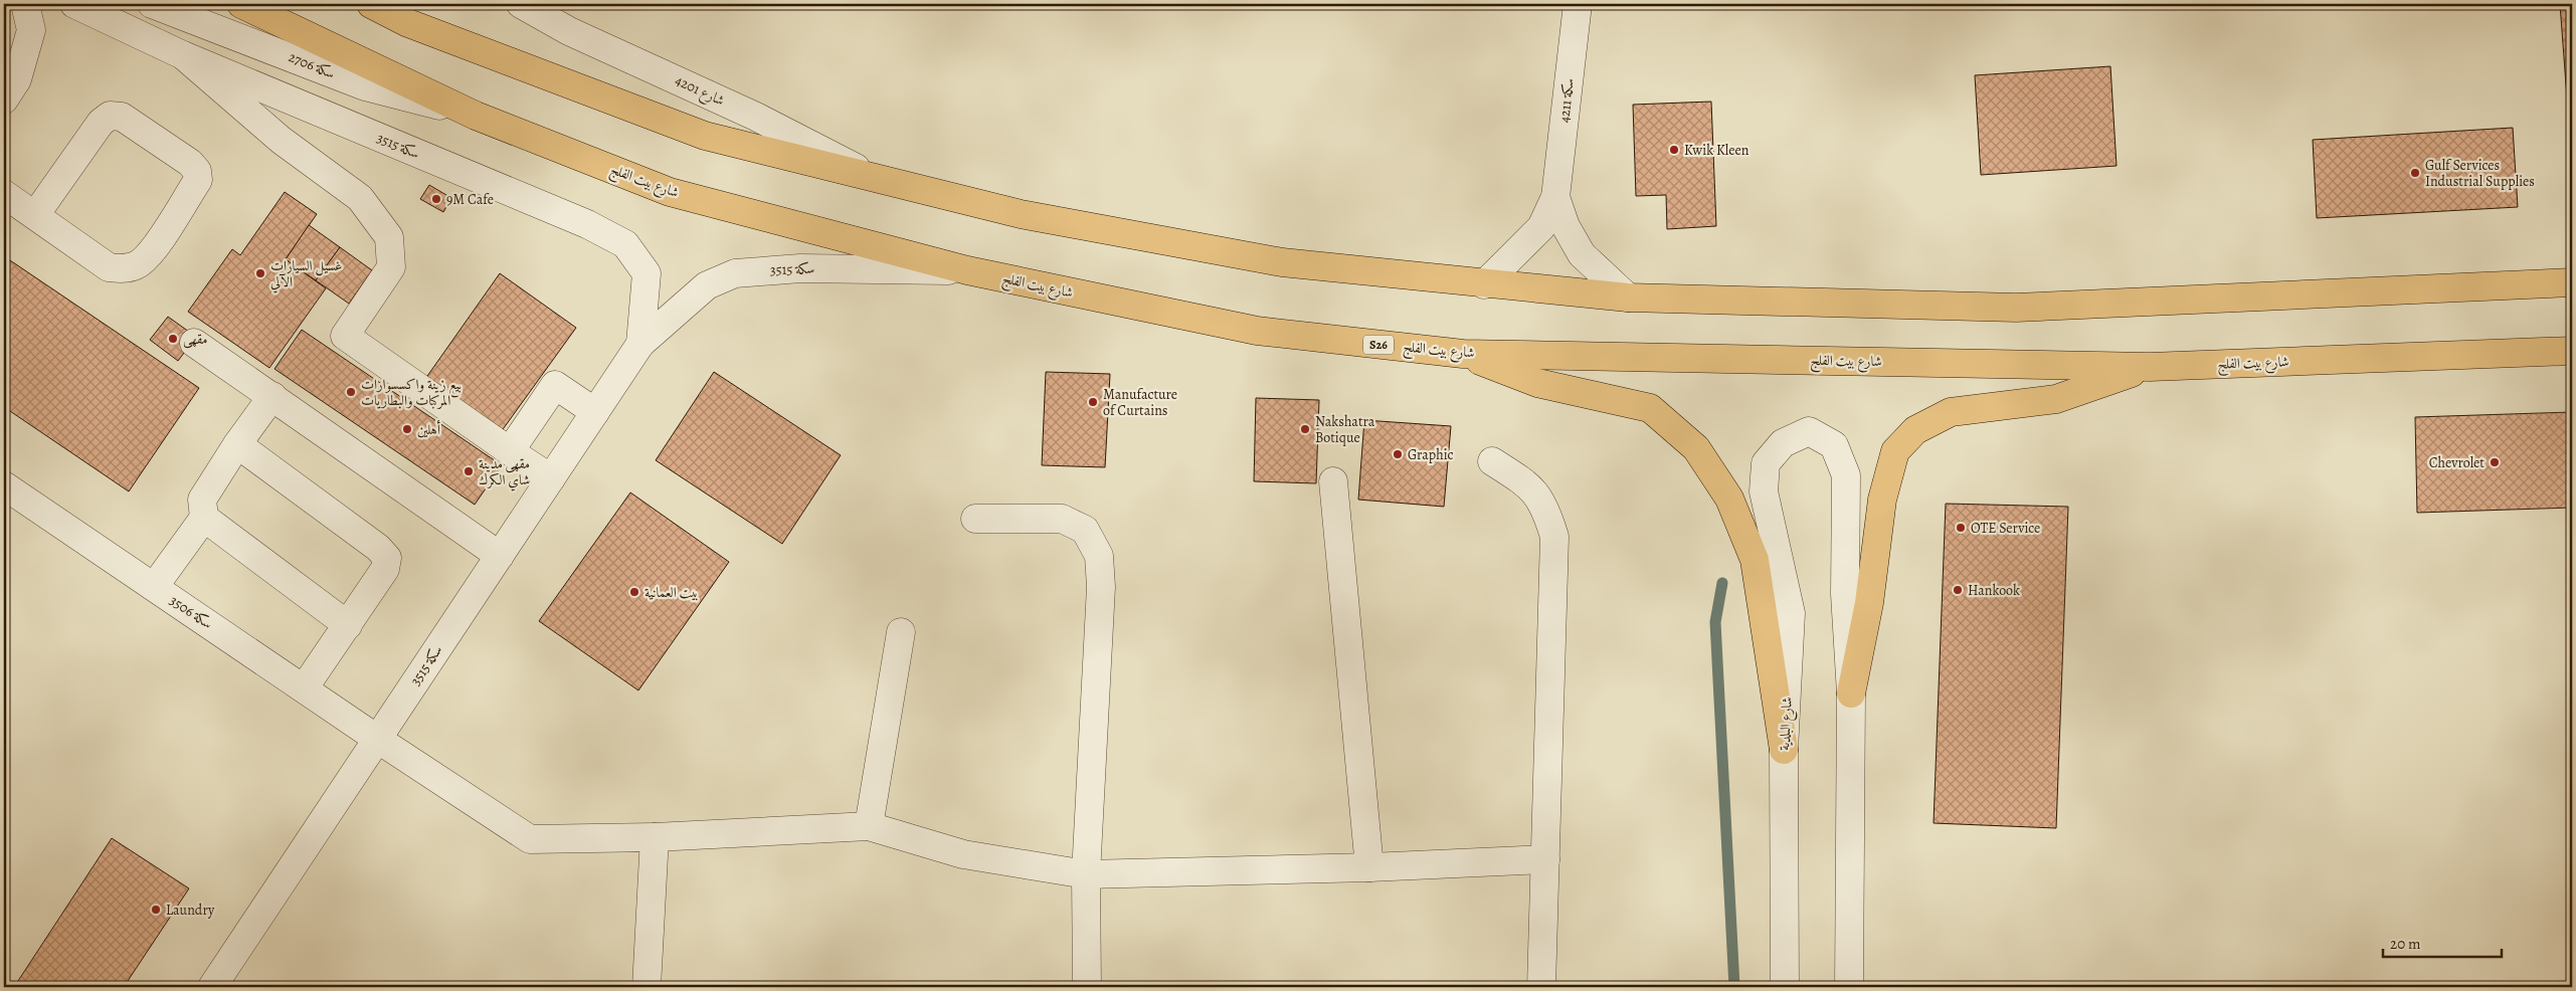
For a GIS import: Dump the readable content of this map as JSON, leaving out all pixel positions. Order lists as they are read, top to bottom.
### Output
{
  "streets": {
    "main road": ["شارع بيت الفلج", "S26"],
    "street": [
      "سكة 2706",
      "شارع 4201",
      "سكة 4211",
      "سكة 3515",
      "سكة 3506",
      "شارع البلدية"
    ]
  },
  "crossings": [
    ["سكة 2706", "شارع بيت الفلج"],
    ["سكة 3515", "شارع بيت الفلج"],
    ["سكة 3515", "سكة 3506"]
  ],
  "places": [
    "Kwik Kleen",
    "Gulf Services Industrial Supplies",
    "9M Cafe",
    "غسيل السيارات الآلي",
    "مقهى",
    "بيع زينة واكسسوارات المركبات والبطاريات",
    "Manufacture of Curtains",
    "أهلين",
    "Nakshatra Botique",
    "Graphic",
    "Chevrolet",
    "مقهى مدينة شاي الكرك",
    "OTE Service",
    "Hankook",
    "بيت العمانية",
    "Laundry"
  ],
  "scale_bar": "20 m"
}
